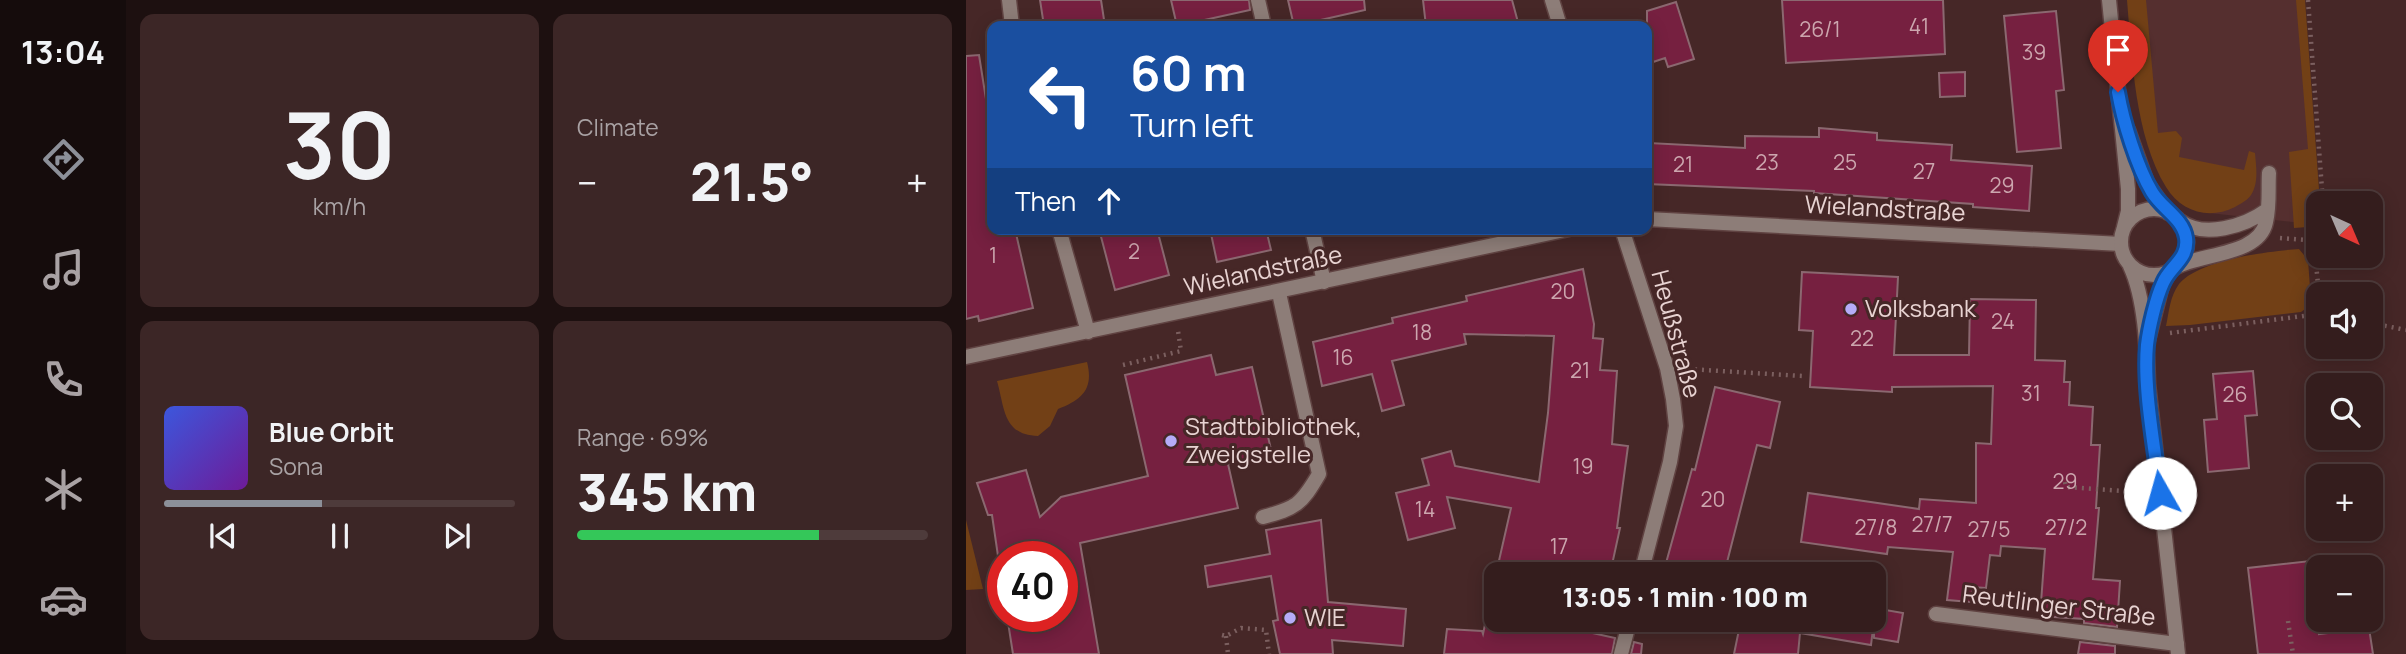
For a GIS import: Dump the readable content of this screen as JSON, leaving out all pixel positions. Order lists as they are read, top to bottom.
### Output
{
  "streets": {
    "street": ["Wielandstraße", "Heußstraße", "Reutlinger Straße"]
  },
  "crossings": [
    ["Wielandstraße", "Reutlinger Straße"]
  ],
  "places": ["Volksbank", "Stadtbibliothek, Zweigstelle", "WIE"],
  "house_numbers": [
    "41",
    "26/1",
    "39",
    "23",
    "25",
    "21",
    "27",
    "29",
    "2",
    "1",
    "20",
    "24",
    "18",
    "22",
    "16",
    "21",
    "31",
    "26",
    "19",
    "29",
    "20",
    "14",
    "27/7",
    "27/8",
    "27/2",
    "27/5",
    "17"
  ],
  "north": "bottom right",
  "page": {
    "tabs": "13:04",
    "tile": [
      ["30", "km/h"],
      "Climate",
      ["Range · 69%", "345 km"]
    ],
    "turn": ["60 m", "Turn left"],
    "heat": ["−", "21.5°", "+"],
    "then": "Then",
    "map_buttons": ["+", "−"],
    "song": ["Blue Orbit", "Sona"],
    "limit": "40",
    "trip": "13:05 · 1 min · 100 m"
  }
}
